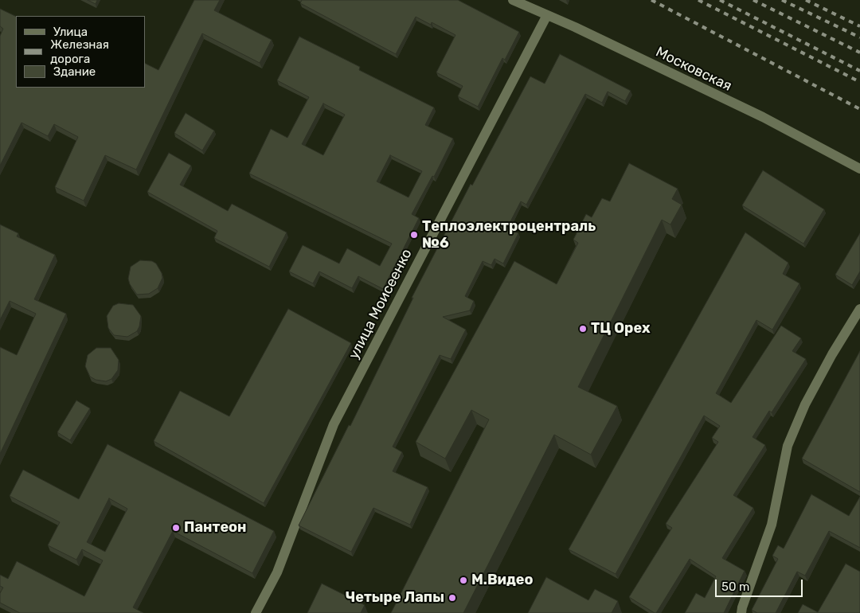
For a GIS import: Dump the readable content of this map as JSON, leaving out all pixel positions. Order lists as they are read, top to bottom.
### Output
{
  "streets": {
    "street": ["Московская", "улица Моисеенко"]
  },
  "crossings": [
    ["Московская", "улица Моисеенко"]
  ],
  "places": [
    "Теплоэлектроцентраль №6",
    "ТЦ Орех",
    "Пантеон",
    "М.Видео",
    "Четыре Лапы"
  ],
  "legend": ["Улица", "Железная дорога", "Здание"],
  "scale_bar": "50 m"
}
